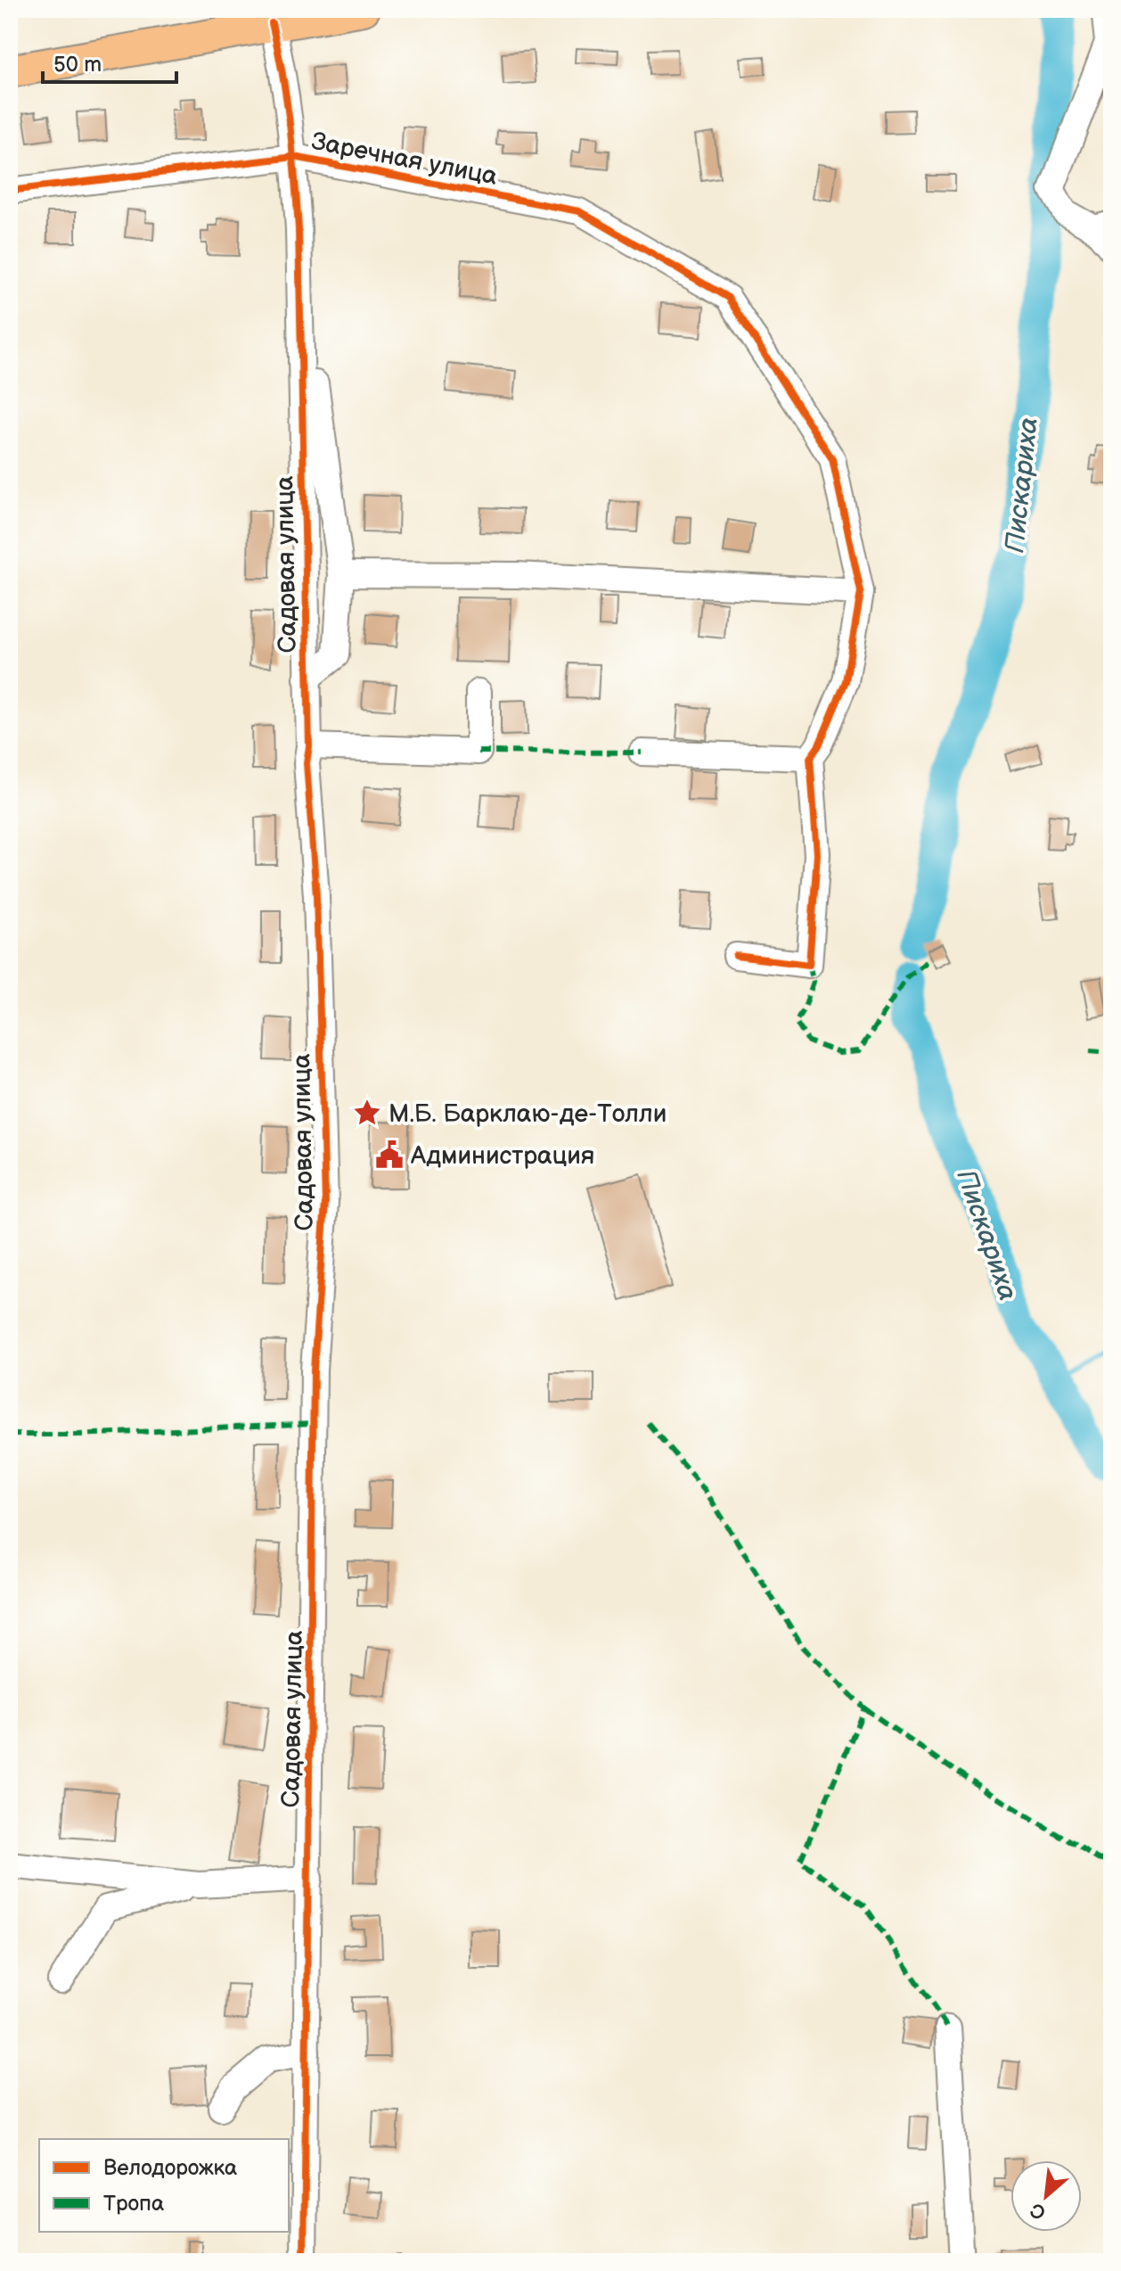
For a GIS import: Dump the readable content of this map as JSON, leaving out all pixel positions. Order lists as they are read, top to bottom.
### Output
{
  "streets": {
    "street": ["Заречная улица", "Садовая улица"]
  },
  "crossings": [
    ["Заречная улица", "Садовая улица"]
  ],
  "water": ["Пискариха"],
  "places": {
    "place": ["М.Б. Барклаю-де-Толли"],
    "public building": ["Администрация"]
  },
  "legend": ["Велодорожка", "Тропа"],
  "scale_bar": "50 m",
  "north": "bottom left"
}
